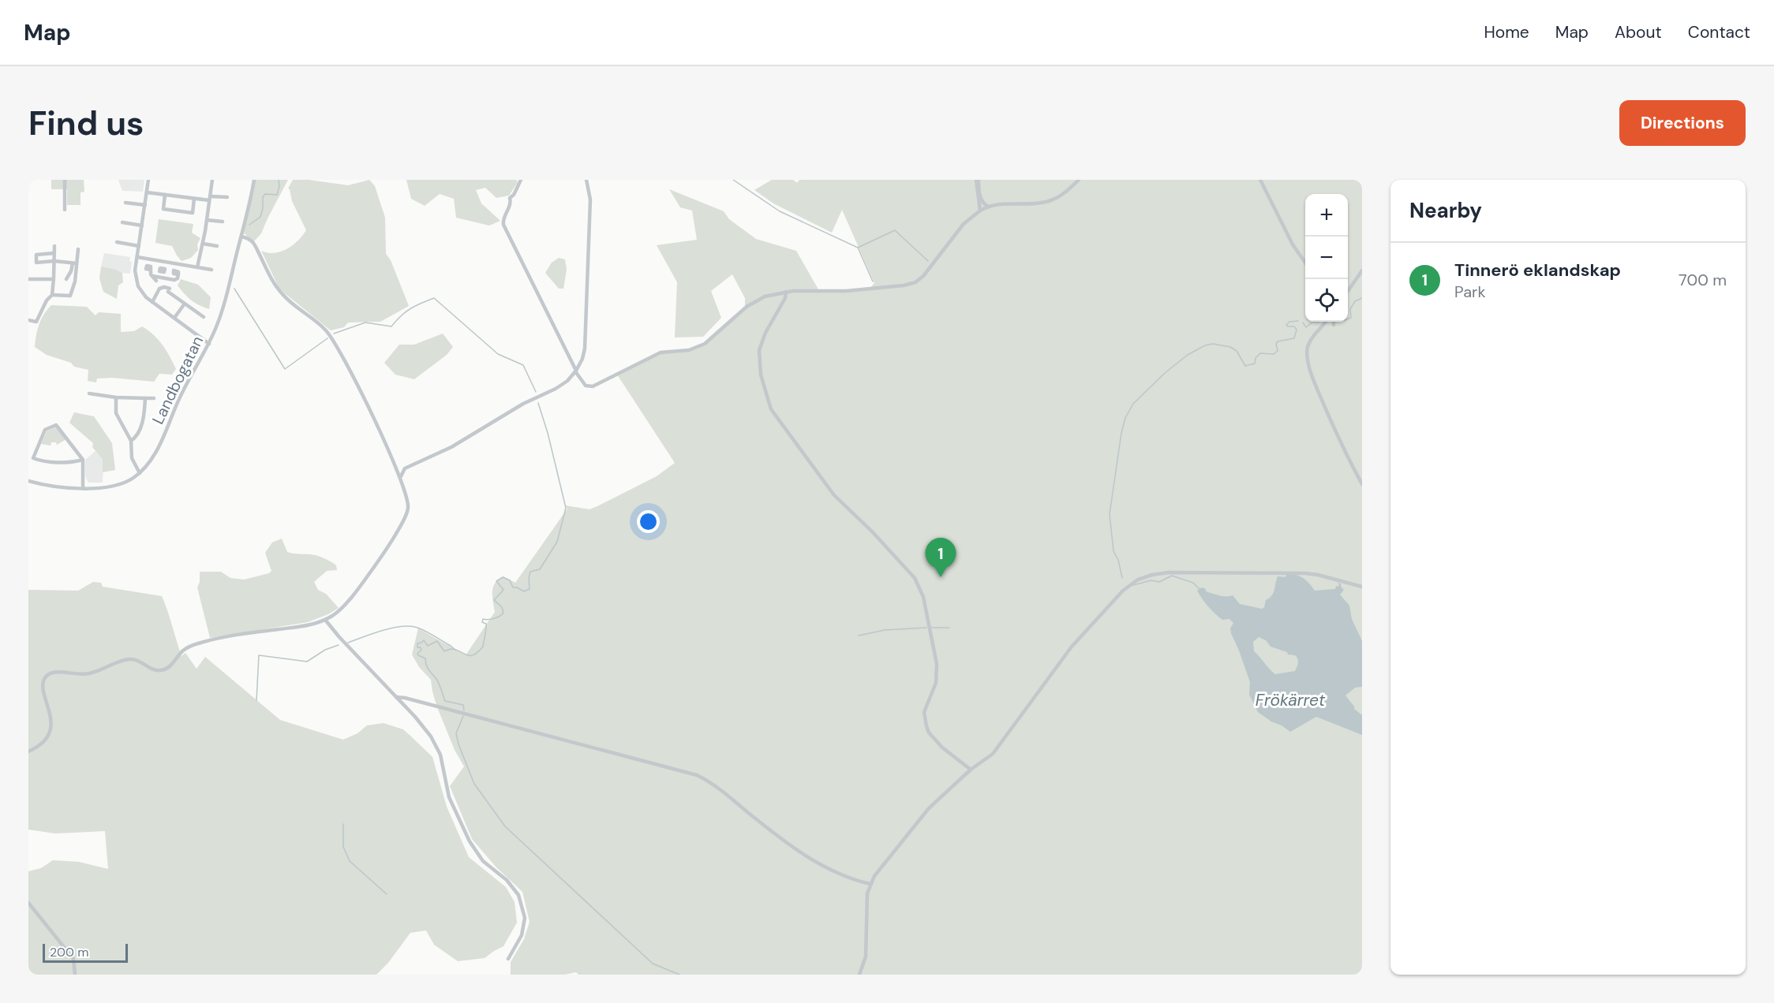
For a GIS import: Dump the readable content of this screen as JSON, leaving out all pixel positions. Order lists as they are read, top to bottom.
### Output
{
  "streets": {
    "street": ["Landbogatan"]
  },
  "water": ["Frökärret"],
  "scale_bar": "200 m",
  "page": {
    "header": "Map",
    "nav": [
      "Home",
      "Map",
      "About",
      "Contact"
    ],
    "buttons": "Directions",
    "title": "Find us",
    "heading": "Nearby",
    "map_buttons": ["+", "−"],
    "list": [
      {
        "mark": "1",
        "name": "Tinnerö eklandskap",
        "note": "Park",
        "value": "700 m"
      }
    ],
    "pins": "1",
    "scale": "200 m"
  }
}
